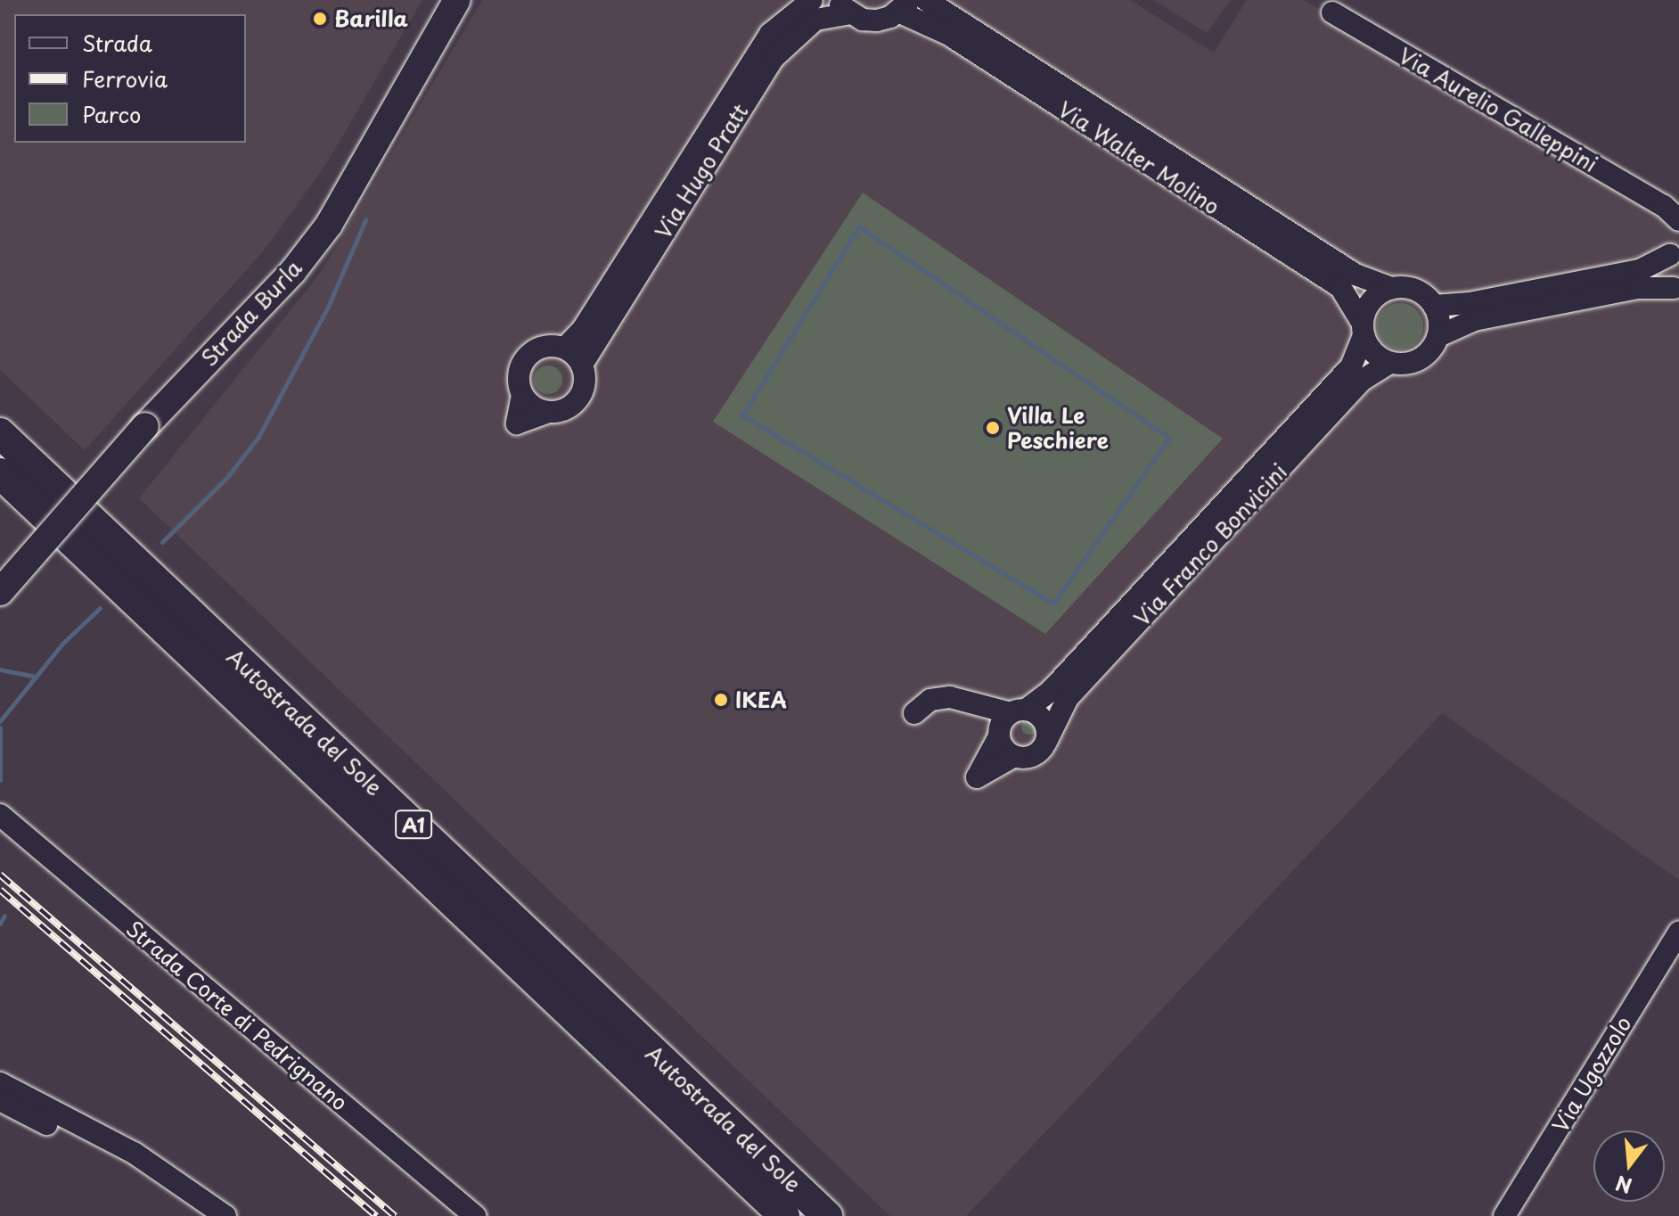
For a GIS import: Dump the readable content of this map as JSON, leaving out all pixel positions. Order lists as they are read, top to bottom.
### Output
{
  "streets": {
    "highway": ["Autostrada del Sole", "A1"],
    "main road": ["Strada Burla"],
    "street": [
      "Via Aurelio Galleppini",
      "Via Walter Molino",
      "Via Hugo Pratt",
      "Via Franco Bonvicini",
      "Strada Corte di Pedrignano",
      "Via Ugozzolo"
    ]
  },
  "crossings": [
    ["Via Walter Molino", "Via Hugo Pratt"],
    ["Via Walter Molino", "Via Franco Bonvicini"]
  ],
  "places": ["Barilla", "Villa Le Peschiere", "IKEA"],
  "legend": ["Strada", "Ferrovia", "Parco"],
  "north": "bottom"
}
